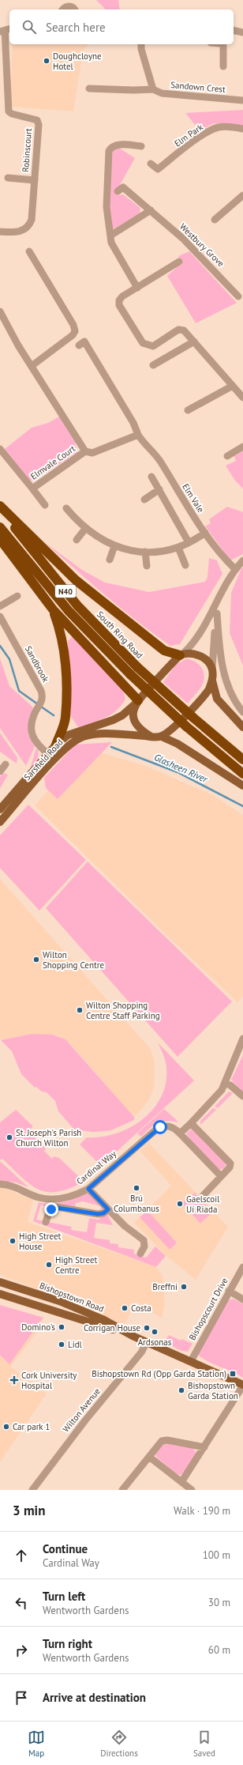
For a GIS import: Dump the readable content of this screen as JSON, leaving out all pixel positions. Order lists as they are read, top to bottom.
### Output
{
  "streets": {
    "highway": ["N40", "South Ring Road"],
    "main road": ["Sarsfield Road", "Bishopstown Road"],
    "street": [
      "Sandown Crest",
      "Elm Park",
      "Robinscourt",
      "Westbury Grove",
      "Elmvale Court",
      "Elm Vale",
      "Sandbrook",
      "Cardinal Way",
      "Bishopscourt Drive",
      "Wilton Avenue"
    ]
  },
  "crossings": [
    ["Sandbrook", "Sarsfield Road"],
    ["Bishopstown Road", "Bishopscourt Drive"],
    ["Bishopstown Road", "Wilton Avenue"]
  ],
  "water": ["Glasheen River"],
  "places": {
    "other": [
      "Doughcloyne Hotel",
      "Wilton Shopping Centre",
      "Wilton Shopping Centre Staff Parking",
      "St. Joseph's Parish Church Wilton",
      "Brú Columbanus",
      "Gaelscoil Uí Riada",
      "High Street House",
      "High Street Centre",
      "Breffni",
      "Costa",
      "Domino's",
      "Corrigan House",
      "Ardsonas",
      "Lidl",
      "Bishopstown Garda Station",
      "Car park 1"
    ],
    "transit": ["Bishopstown Rd (Opp Garda Station)"],
    "health": ["Cork University Hospital"]
  },
  "page": {
    "search": "Search here",
    "heading": ["3 min", "Walk · 190 m"],
    "list": [
      ["Continue", "Cardinal Way", "100 m"],
      ["Turn left", "Wentworth Gardens", "30 m"],
      ["Turn right", "Wentworth Gardens", "60 m"],
      "Arrive at destination"
    ],
    "nav": ["Map", "Directions", "Saved"]
  }
}
